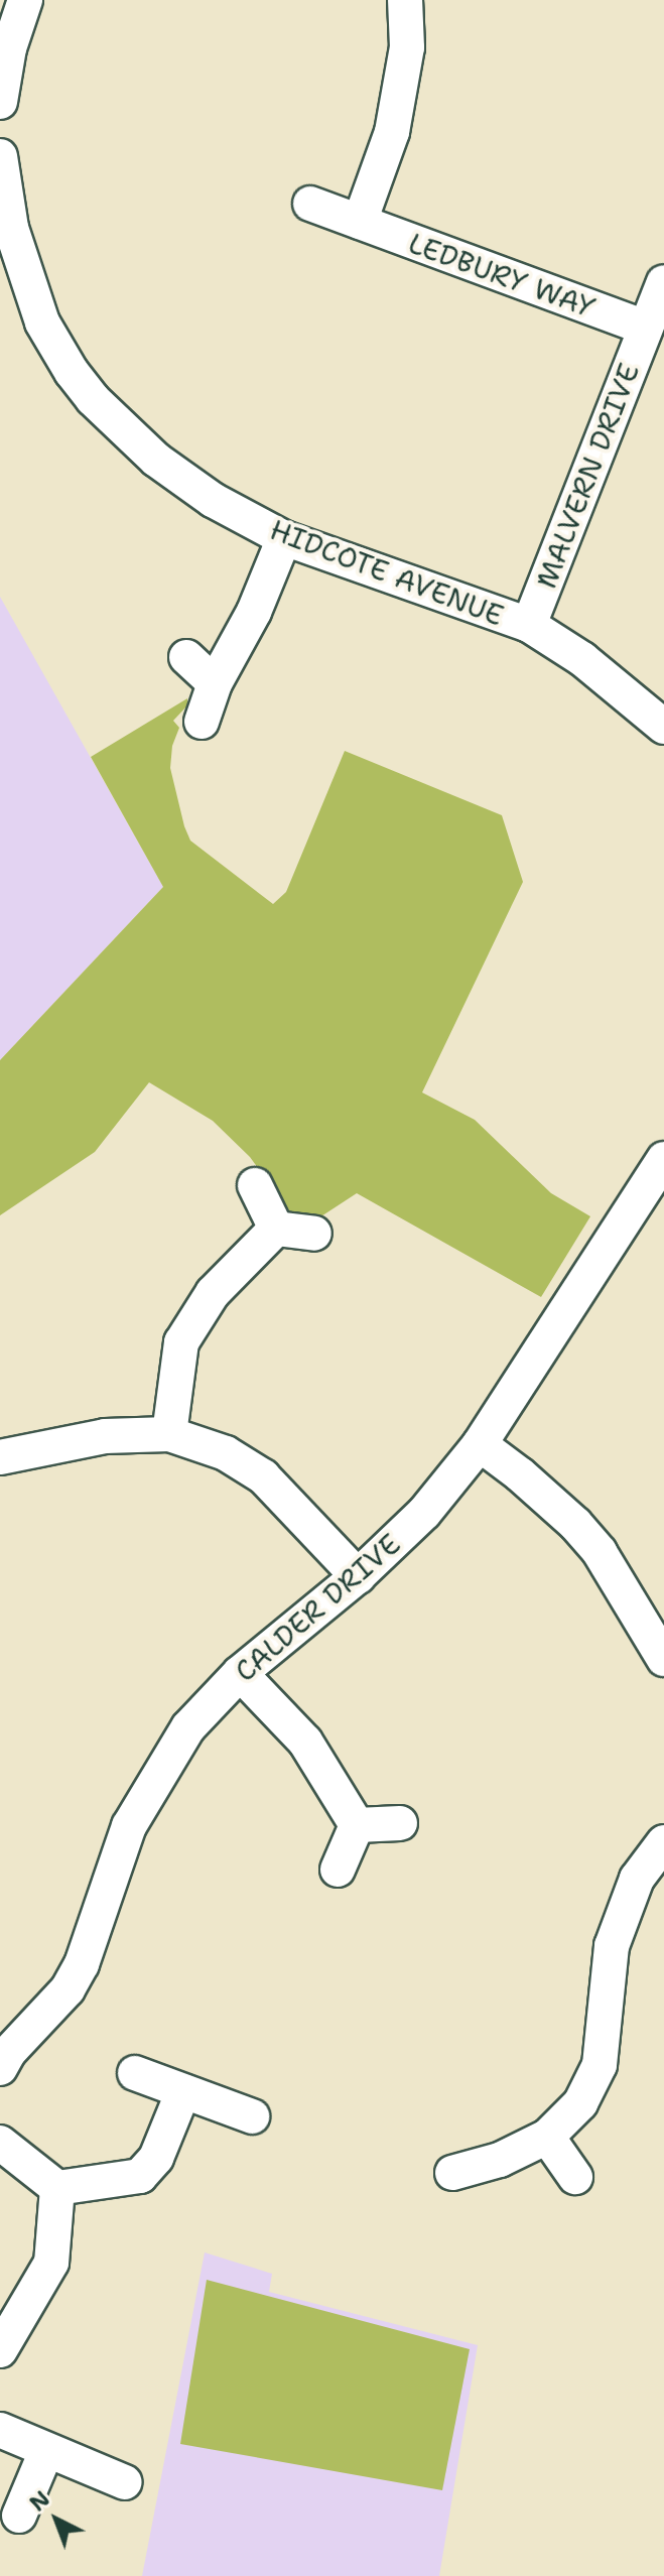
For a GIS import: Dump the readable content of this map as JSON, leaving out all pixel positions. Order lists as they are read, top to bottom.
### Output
{
  "streets": {
    "street": [
      "LEDBURY WAY",
      "MALVERN DRIVE",
      "HIDCOTE AVENUE",
      "CALDER DRIVE"
    ]
  },
  "crossings": [
    ["LEDBURY WAY", "MALVERN DRIVE"],
    ["MALVERN DRIVE", "HIDCOTE AVENUE"]
  ],
  "north": "top left"
}
